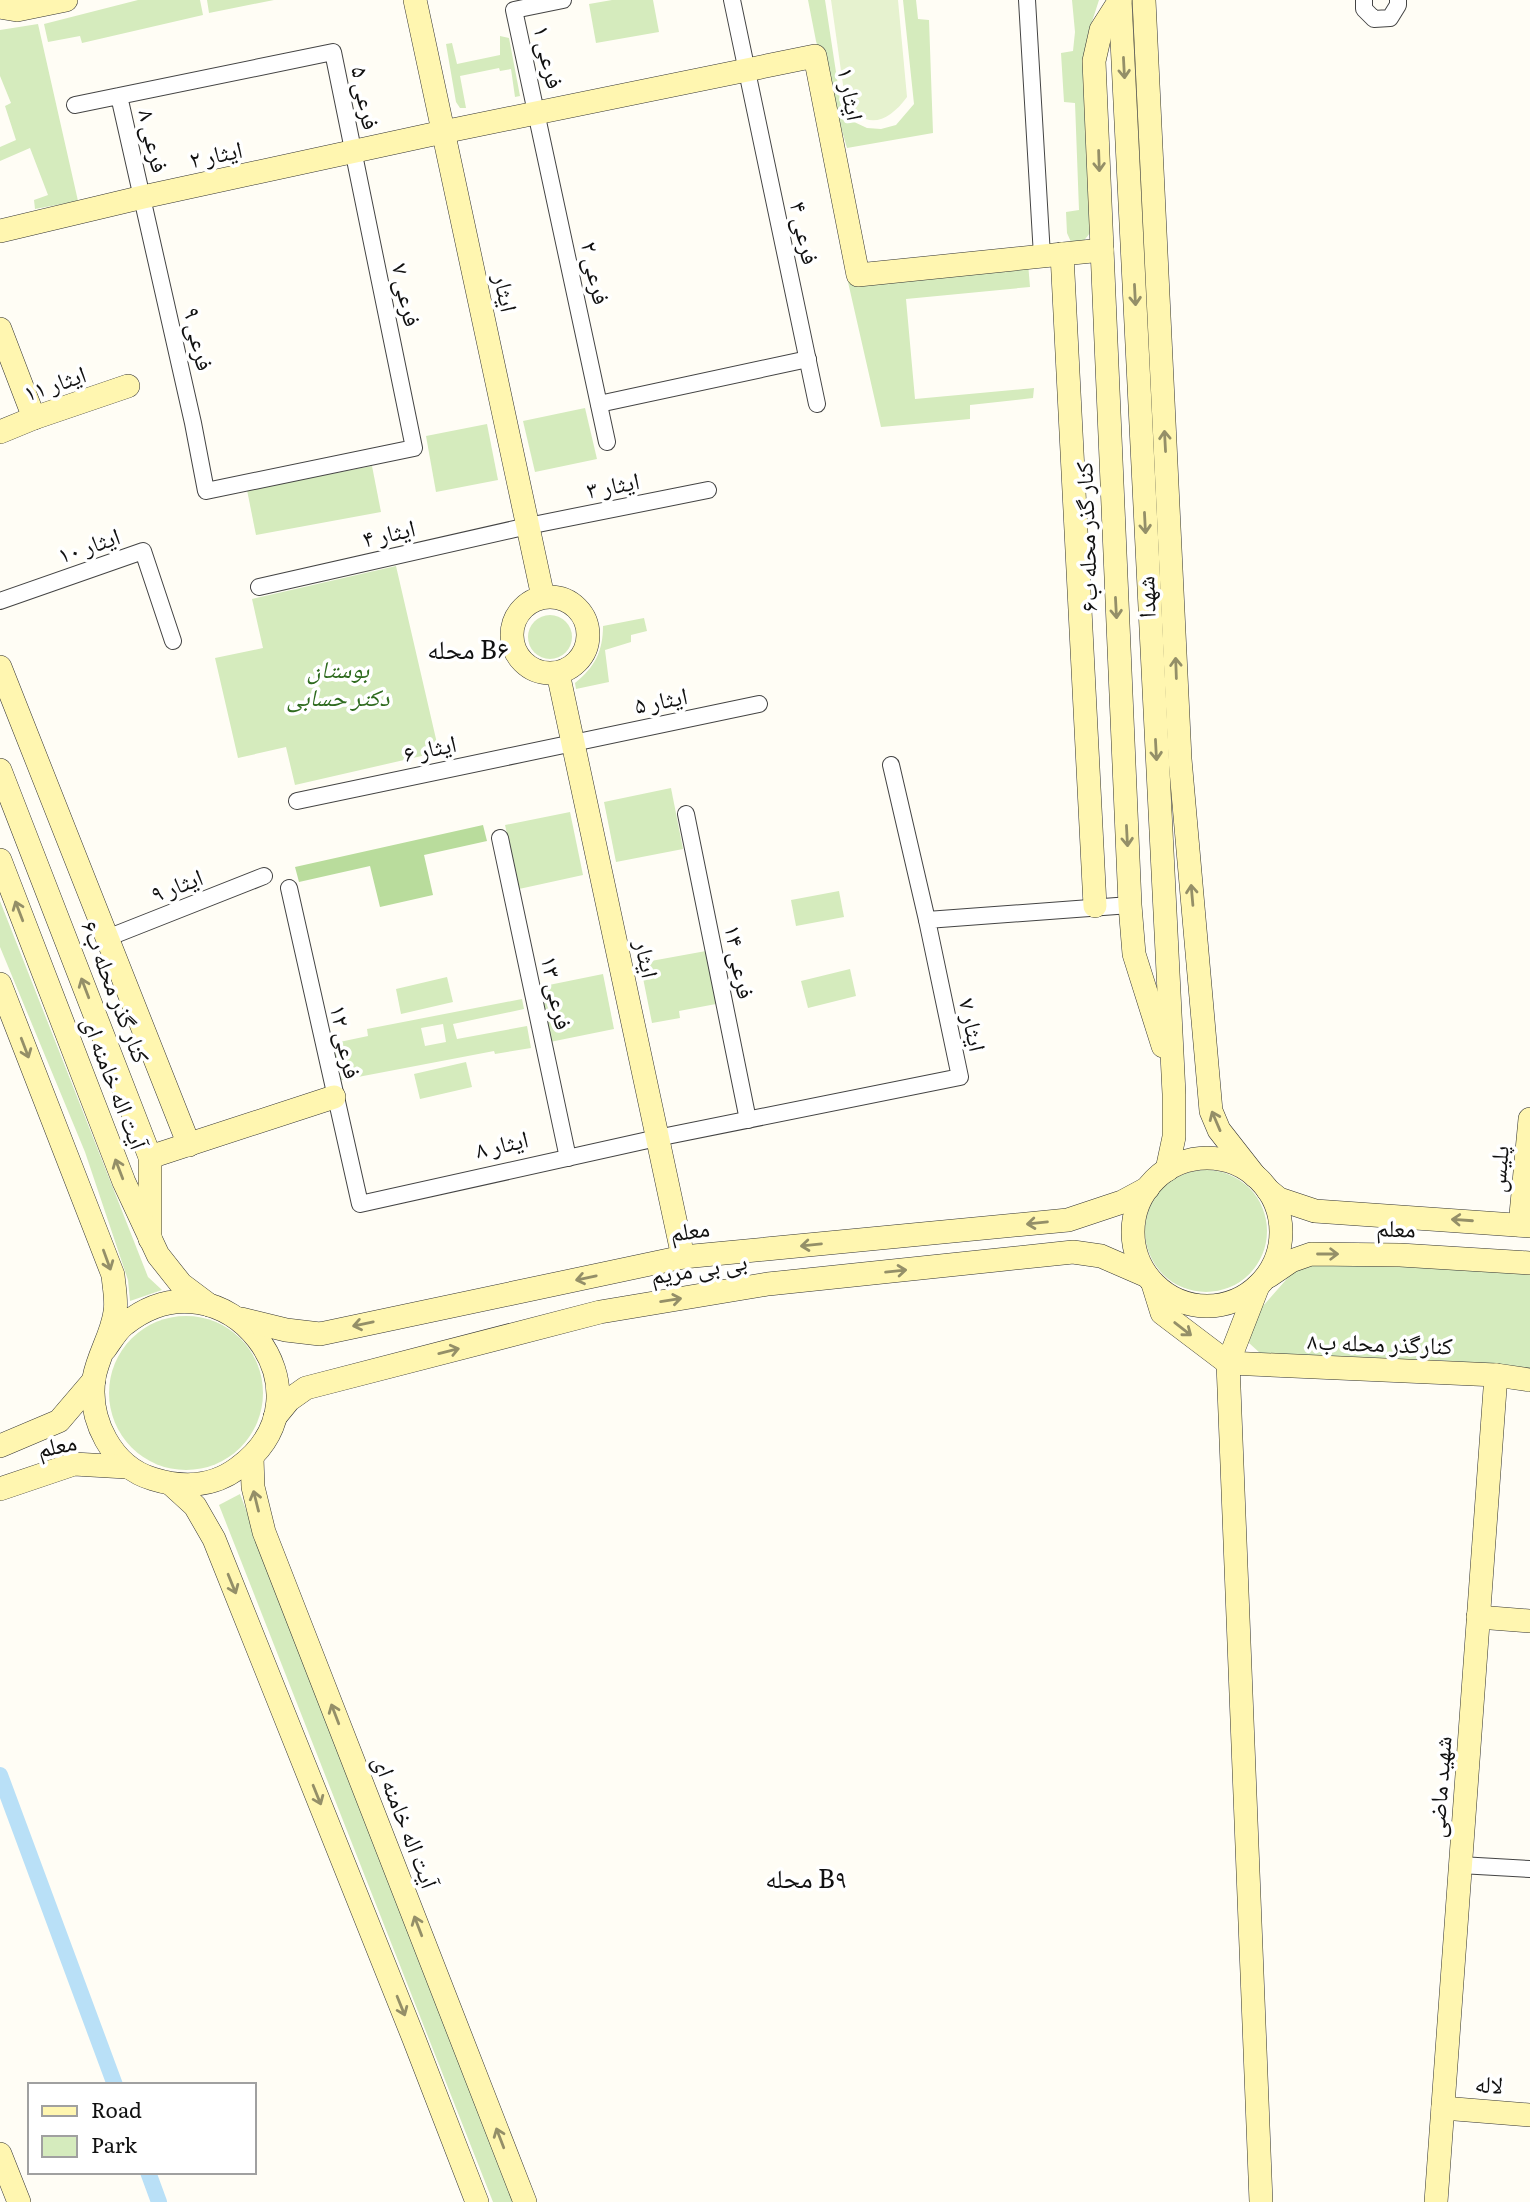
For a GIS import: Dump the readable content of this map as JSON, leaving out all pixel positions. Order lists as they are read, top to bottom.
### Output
{
  "streets": {
    "main road": [
      "ایثار ۱",
      "ایثار ۲",
      "ایثار",
      "ایثار ۱۱",
      "کنار گذر محله ب۶",
      "شهدا",
      "آیت اله خامنه ای",
      "پلیس",
      "معلم",
      "بی بی مریم",
      "کنارگذر محله ب۸",
      "شهید ماضی",
      "لاله"
    ],
    "street": [
      "فرعی ۱",
      "فرعی ۵",
      "فرعی ۸",
      "فرعی ۴",
      "فرعی ۲",
      "فرعی ۷",
      "فرعی ۹",
      "ایثار ۳",
      "ایثار ۴",
      "ایثار ۱۰",
      "ایثار ۵",
      "ایثار ۶",
      "ایثار ۹",
      "فرعی ۱۴",
      "فرعی ۱۳",
      "ایثار ۷",
      "فرعی ۱۲",
      "ایثار ۸"
    ]
  },
  "crossings": [
    ["فرعی ۱", "ایثار ۱"],
    ["فرعی ۱", "فرعی ۲"],
    ["ایثار ۱", "ایثار ۲"],
    ["ایثار ۱", "فرعی ۴"],
    ["ایثار ۱", "فرعی ۲"],
    ["ایثار ۱", "ایثار"],
    ["ایثار ۱", "کنار گذر محله ب۶"],
    ["فرعی ۵", "فرعی ۸"],
    ["فرعی ۵", "ایثار ۲"],
    ["فرعی ۵", "فرعی ۷"],
    ["فرعی ۸", "ایثار ۲"],
    ["فرعی ۸", "فرعی ۹"],
    ["ایثار ۲", "ایثار"],
    ["ایثار ۲", "فرعی ۷"],
    ["ایثار ۲", "فرعی ۹"],
    ["ایثار", "ایثار ۳"],
    ["ایثار", "ایثار ۴"],
    ["ایثار", "ایثار ۵"],
    ["ایثار", "ایثار ۶"],
    ["ایثار", "ایثار ۷"],
    ["ایثار", "ایثار ۸"],
    ["ایثار", "معلم"],
    ["فرعی ۷", "فرعی ۹"],
    ["ایثار ۳", "ایثار ۴"],
    ["کنار گذر محله ب۶", "شهدا"],
    ["کنار گذر محله ب۶", "آیت اله خامنه ای"],
    ["شهدا", "معلم"],
    ["شهدا", "بی بی مریم"],
    ["ایثار ۵", "ایثار ۶"],
    ["فرعی ۱۴", "ایثار ۷"],
    ["فرعی ۱۳", "ایثار ۸"],
    ["ایثار ۷", "ایثار ۸"],
    ["فرعی ۱۲", "ایثار ۸"],
    ["آیت اله خامنه ای", "معلم"],
    ["آیت اله خامنه ای", "بی بی مریم"],
    ["پلیس", "معلم"],
    ["معلم", "بی بی مریم"],
    ["کنارگذر محله ب۸", "شهید ماضی"],
    ["شهید ماضی", "لاله"]
  ],
  "one_way": ["بی بی مریم"],
  "districts": ["محله B۶", "محله B۹"],
  "parks": ["بوستان دکتر حسابی"],
  "legend": ["Road", "Park"]
}
